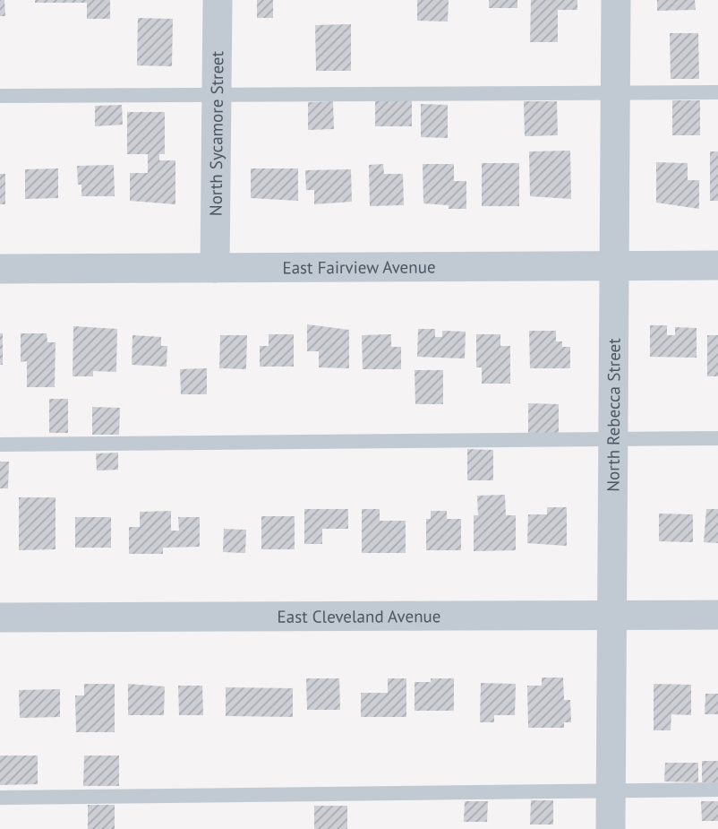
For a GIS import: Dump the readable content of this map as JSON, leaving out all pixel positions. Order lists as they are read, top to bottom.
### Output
{
  "streets": {
    "street": [
      "North Sycamore Street",
      "East Fairview Avenue",
      "North Rebecca Street",
      "East Cleveland Avenue"
    ]
  },
  "crossings": [
    ["North Sycamore Street", "East Fairview Avenue"],
    ["East Fairview Avenue", "North Rebecca Street"],
    ["North Rebecca Street", "East Cleveland Avenue"]
  ]
}
